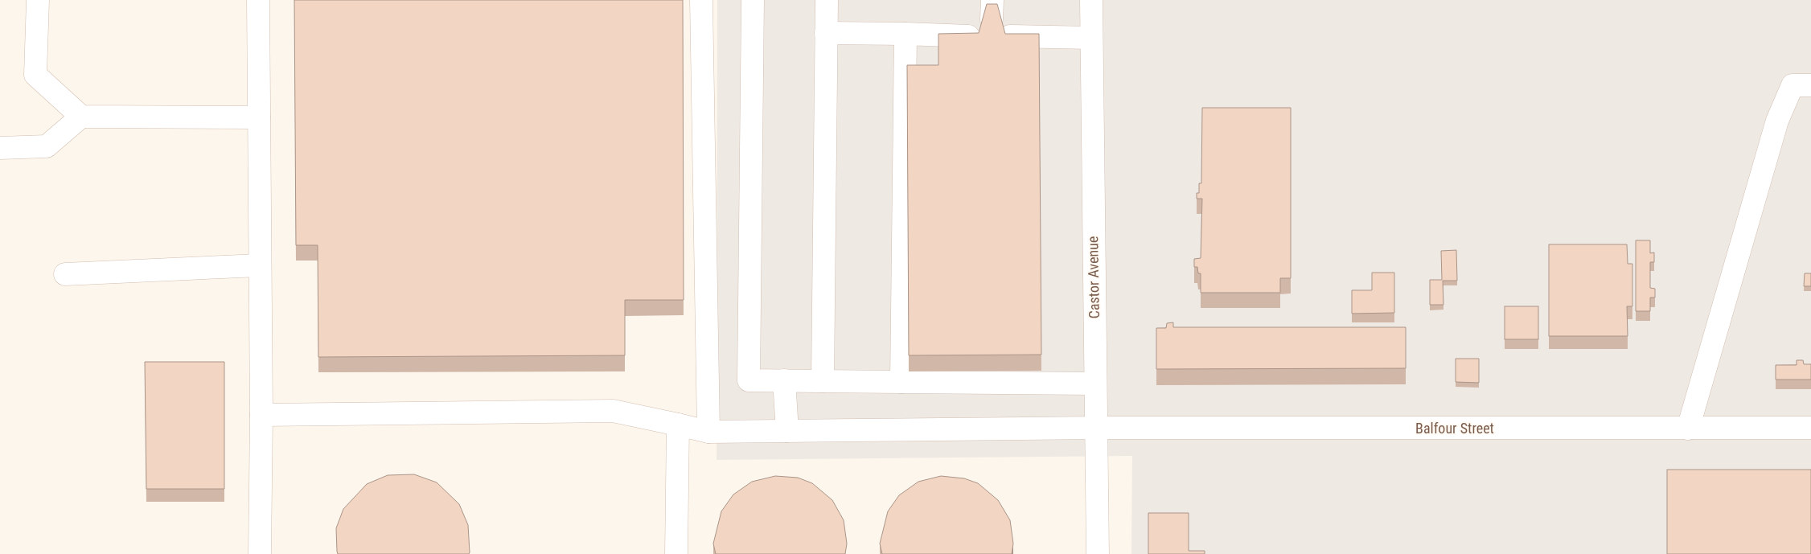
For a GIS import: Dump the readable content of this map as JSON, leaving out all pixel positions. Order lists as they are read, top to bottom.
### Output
{
  "streets": {
    "street": ["Castor Avenue", "Balfour Street"]
  },
  "crossings": [
    ["Castor Avenue", "Balfour Street"]
  ]
}
